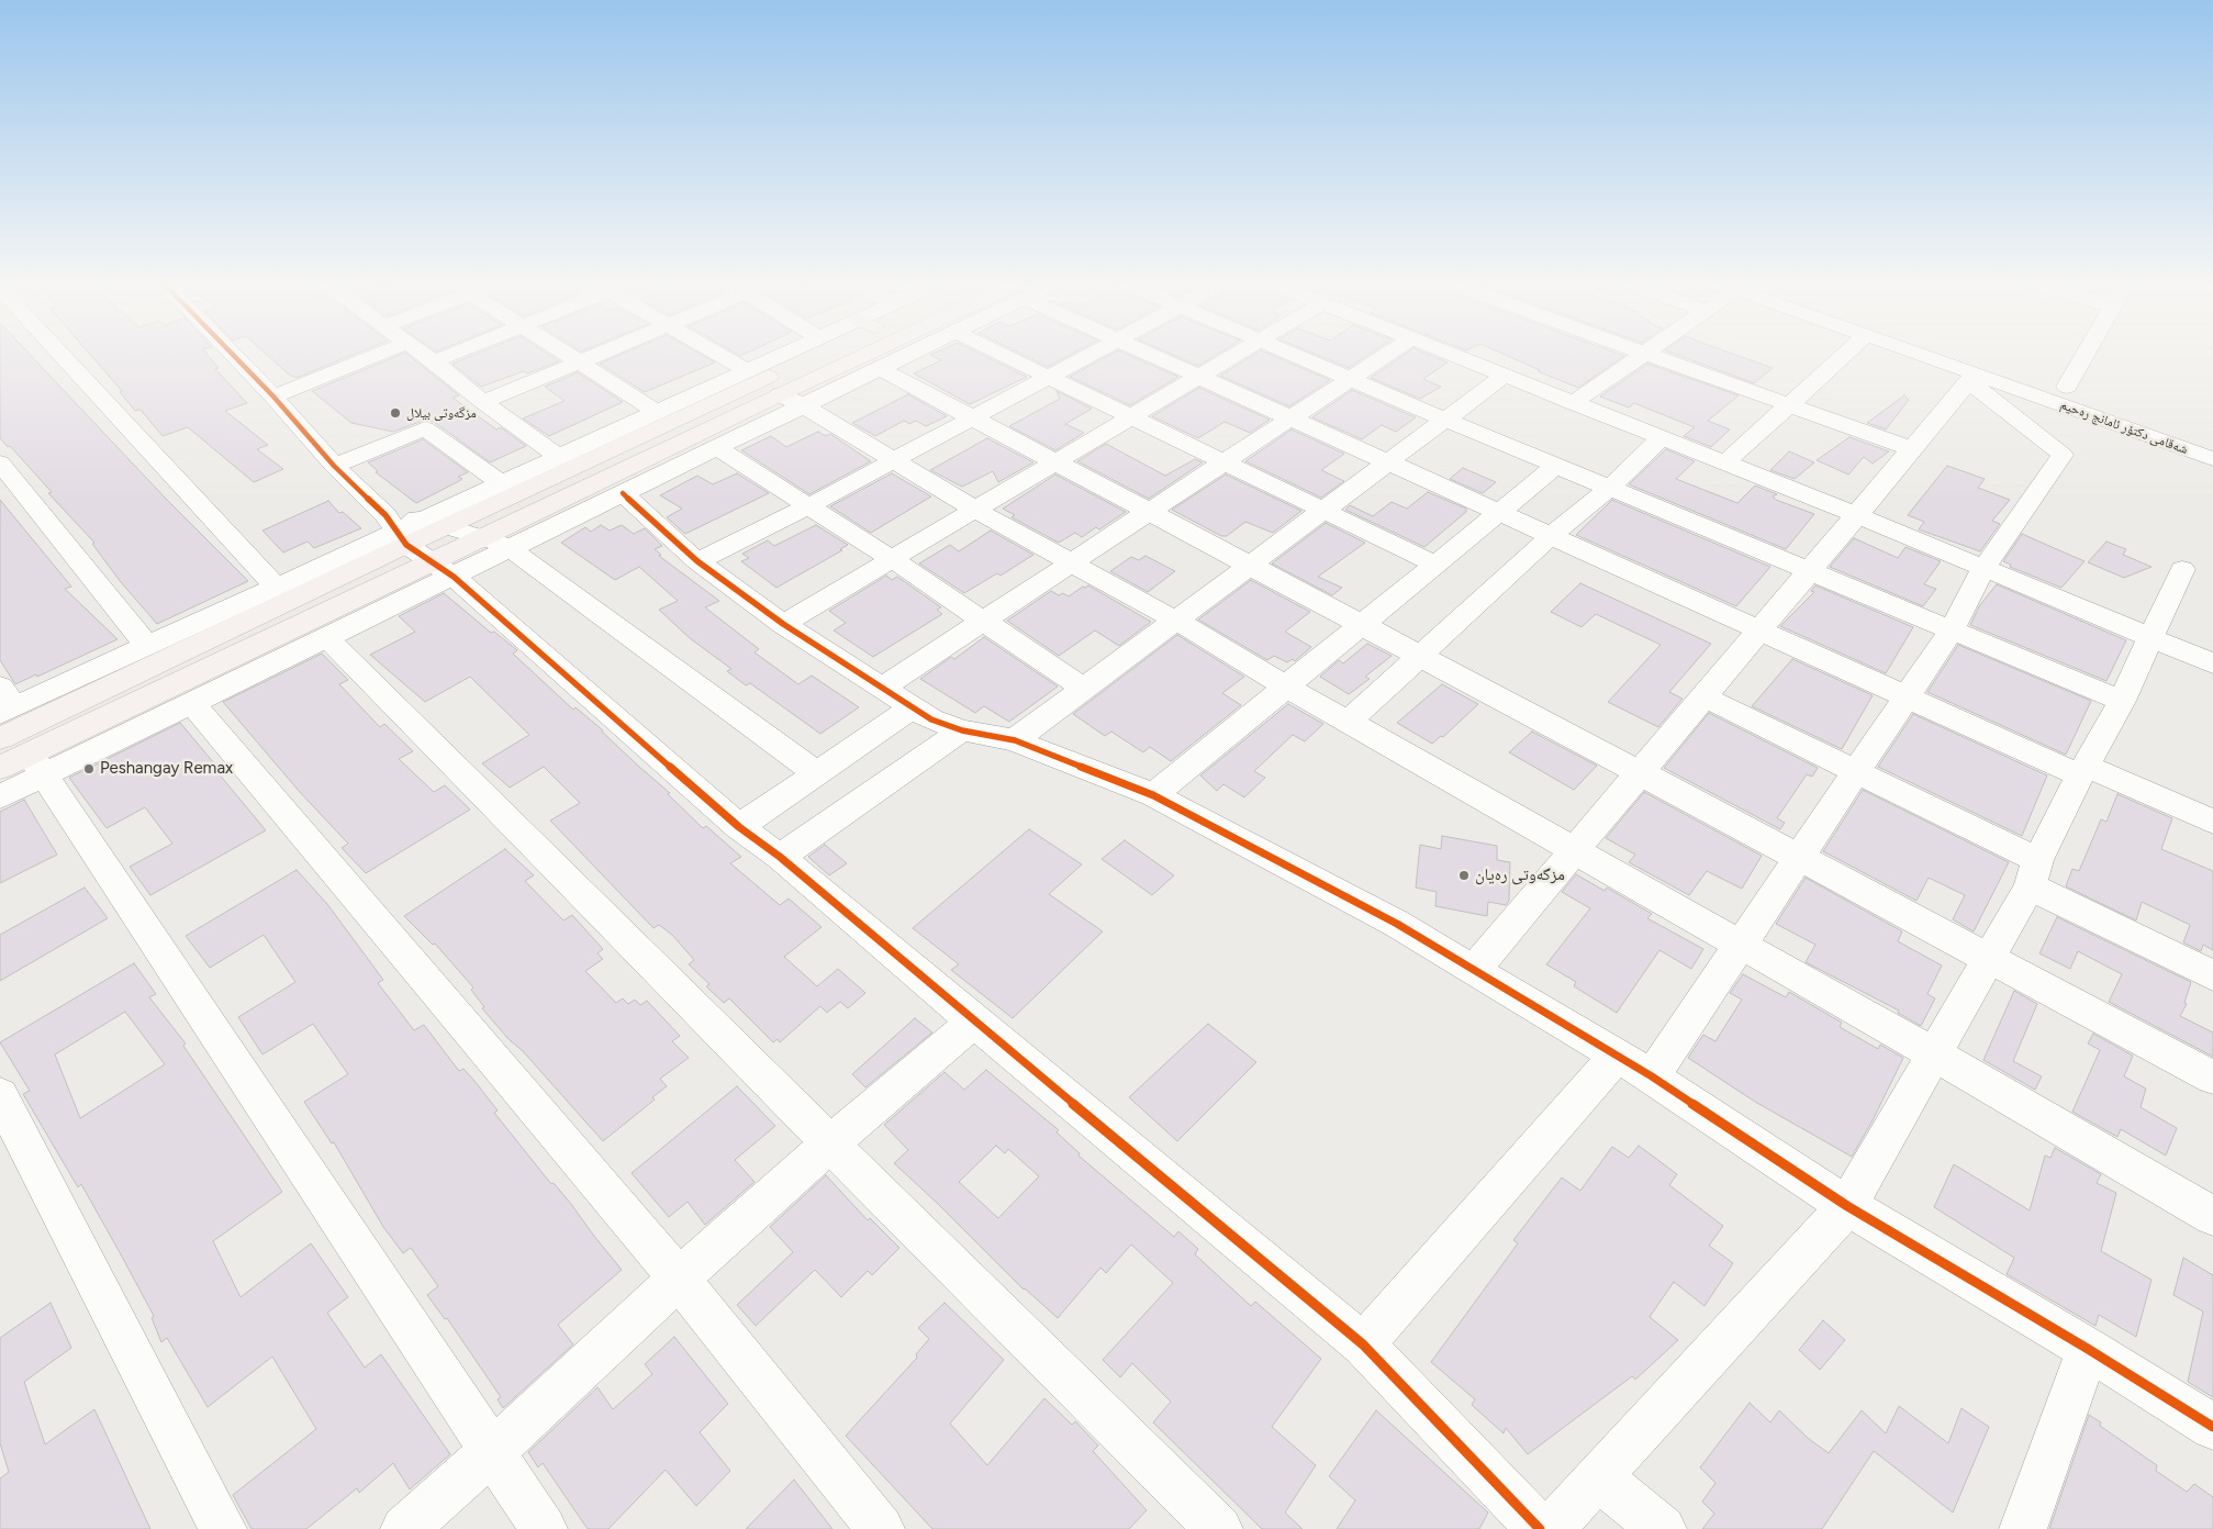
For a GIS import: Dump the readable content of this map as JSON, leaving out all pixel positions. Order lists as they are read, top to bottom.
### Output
{
  "streets": {
    "street": ["شەقامی دکتۆر ئامانج رەحیم"]
  },
  "places": ["مزگەوتی بیلال", "Peshangay Remax", "مزگەوتی رەیان"]
}
